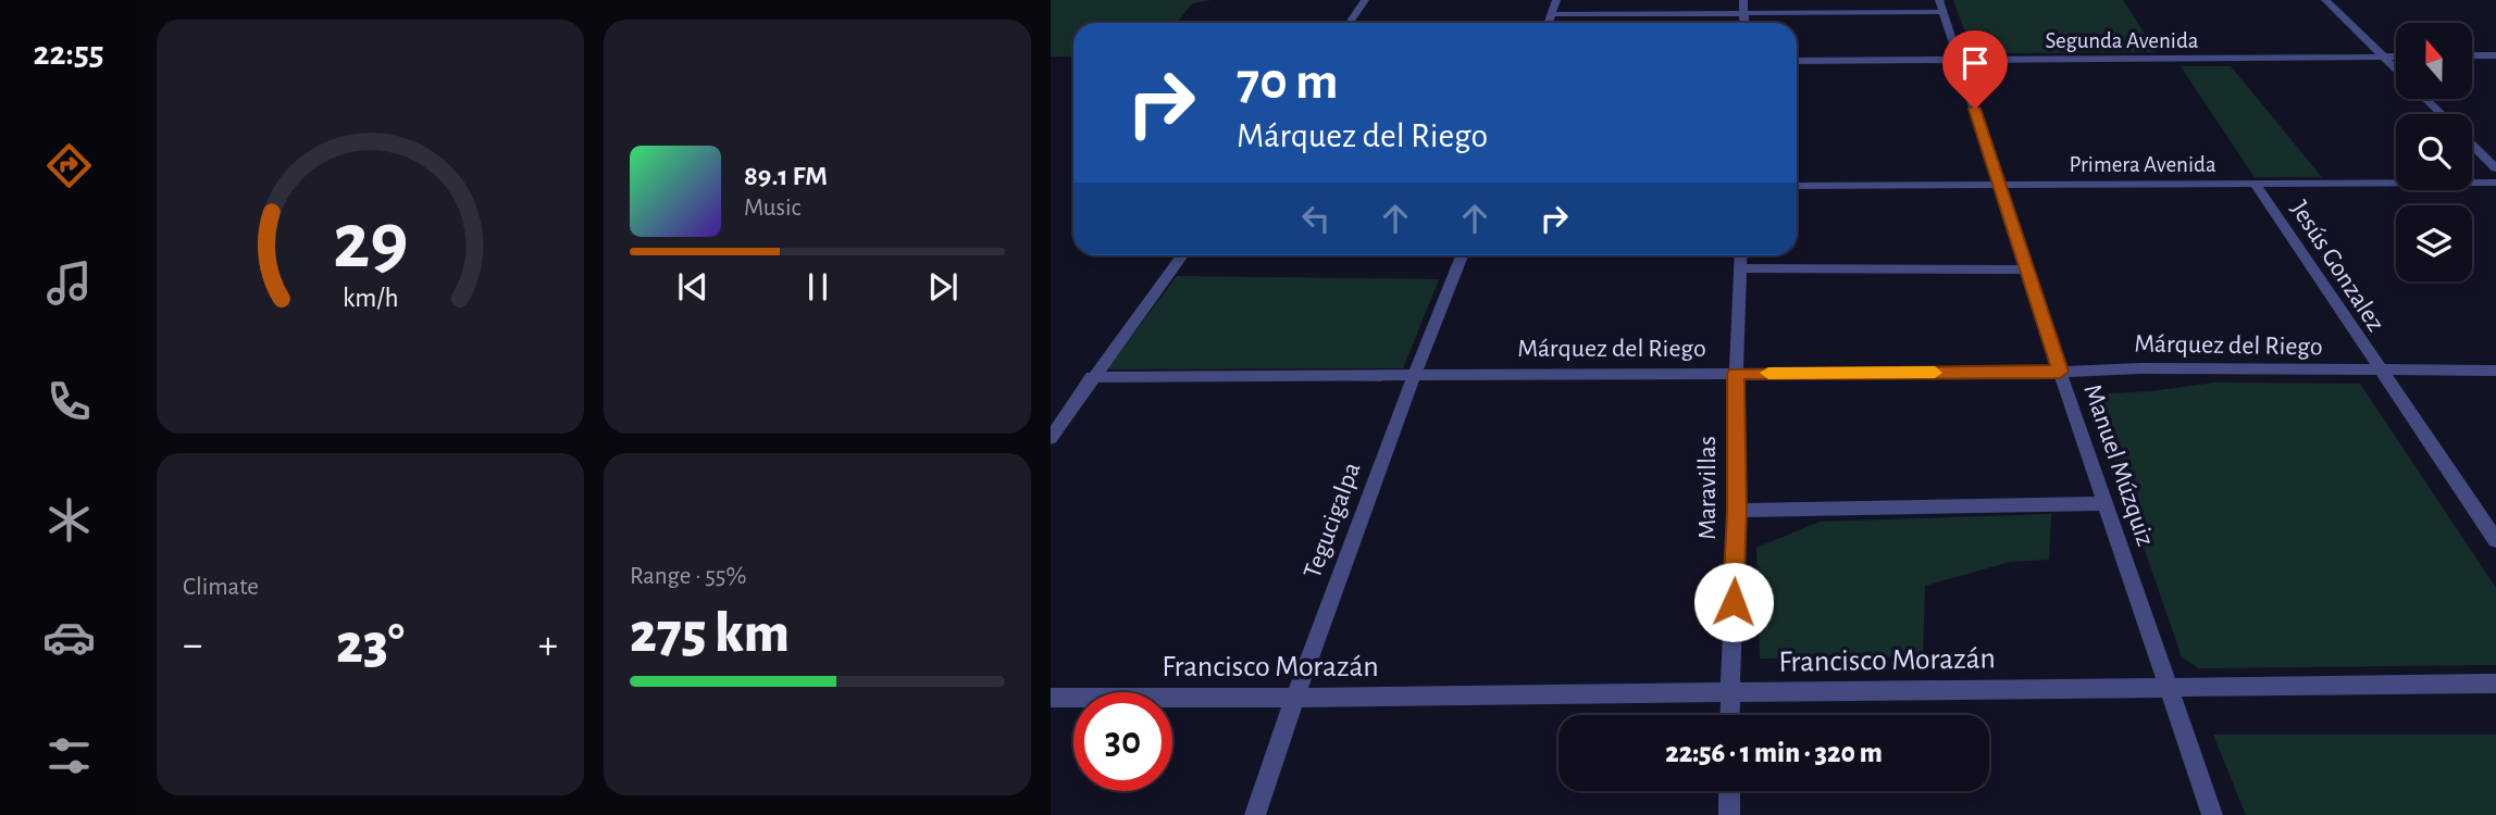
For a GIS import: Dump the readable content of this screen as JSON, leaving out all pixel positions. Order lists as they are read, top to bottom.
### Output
{
  "streets": {
    "street": [
      "Segunda Avenida",
      "Primera Avenida",
      "Jesús Gonzalez",
      "Márquez del Riego",
      "Manuel Múzquiz",
      "Maravillas",
      "Tegucigalpa",
      "Francisco Morazán"
    ]
  },
  "crossings": [
    ["Segunda Avenida", "Manuel Múzquiz"],
    ["Primera Avenida", "Jesús Gonzalez"],
    ["Primera Avenida", "Manuel Múzquiz"],
    ["Jesús Gonzalez", "Márquez del Riego"],
    ["Márquez del Riego", "Manuel Múzquiz"],
    ["Márquez del Riego", "Maravillas"],
    ["Márquez del Riego", "Tegucigalpa"],
    ["Manuel Múzquiz", "Francisco Morazán"],
    ["Maravillas", "Francisco Morazán"],
    ["Tegucigalpa", "Francisco Morazán"]
  ],
  "north": "top",
  "page": {
    "tabs": "22:55",
    "turn": ["70 m", "Márquez del Riego"],
    "song": ["89.1 FM", "Music"],
    "tile": [
      "Climate",
      ["Range · 55%", "275 km"]
    ],
    "heat": ["−", "23°", "+"],
    "limit": "30",
    "trip": "22:56 · 1 min · 320 m",
    "gauge": ["29", "km/h"]
  }
}
